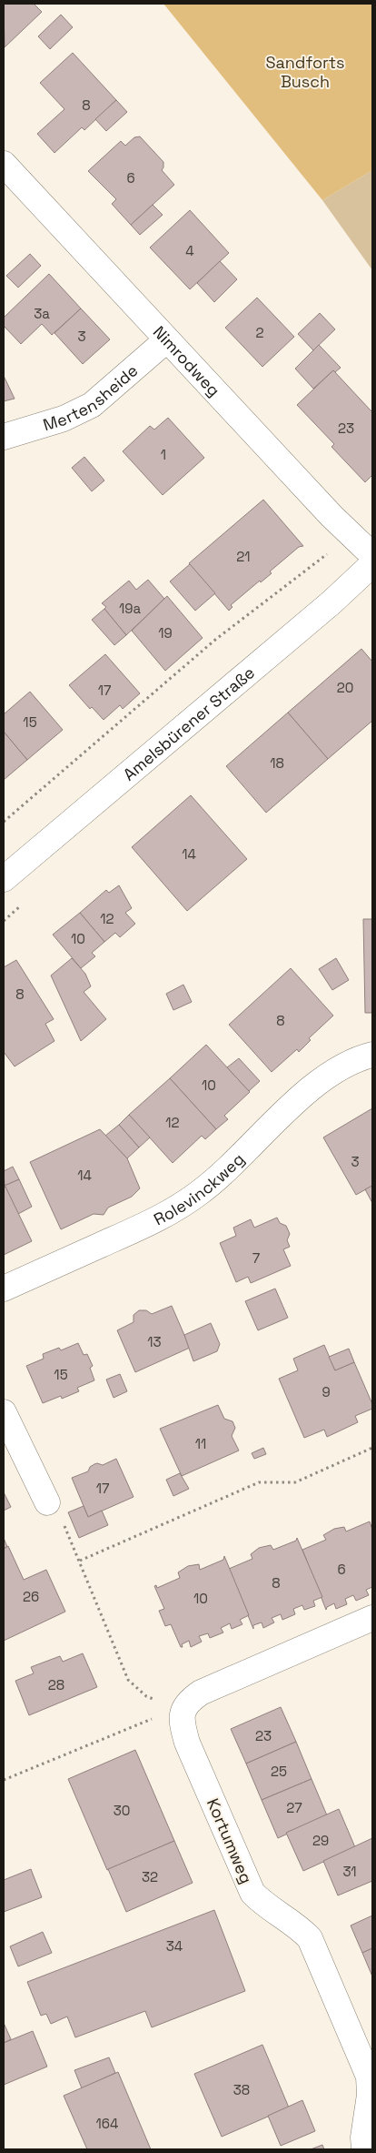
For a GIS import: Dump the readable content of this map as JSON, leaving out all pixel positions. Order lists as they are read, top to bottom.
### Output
{
  "streets": {
    "street": [
      "Nimrodweg",
      "Mertensheide",
      "Amelsbürener Straße",
      "Rolevinckweg",
      "Kortumweg"
    ]
  },
  "crossings": [
    ["Nimrodweg", "Mertensheide"]
  ],
  "parks": ["Sandforts Busch"],
  "house_numbers": [
    "8",
    "6",
    "4",
    "3a",
    "2",
    "3",
    "23",
    "1",
    "21",
    "19a",
    "19",
    "20",
    "17",
    "15",
    "18",
    "14",
    "12",
    "10",
    "8",
    "8",
    "10",
    "12",
    "3",
    "14",
    "7",
    "13",
    "15",
    "9",
    "11",
    "17",
    "6",
    "8",
    "26",
    "10",
    "28",
    "23",
    "25",
    "27",
    "30",
    "29",
    "31",
    "32",
    "34",
    "38",
    "164"
  ]
}
